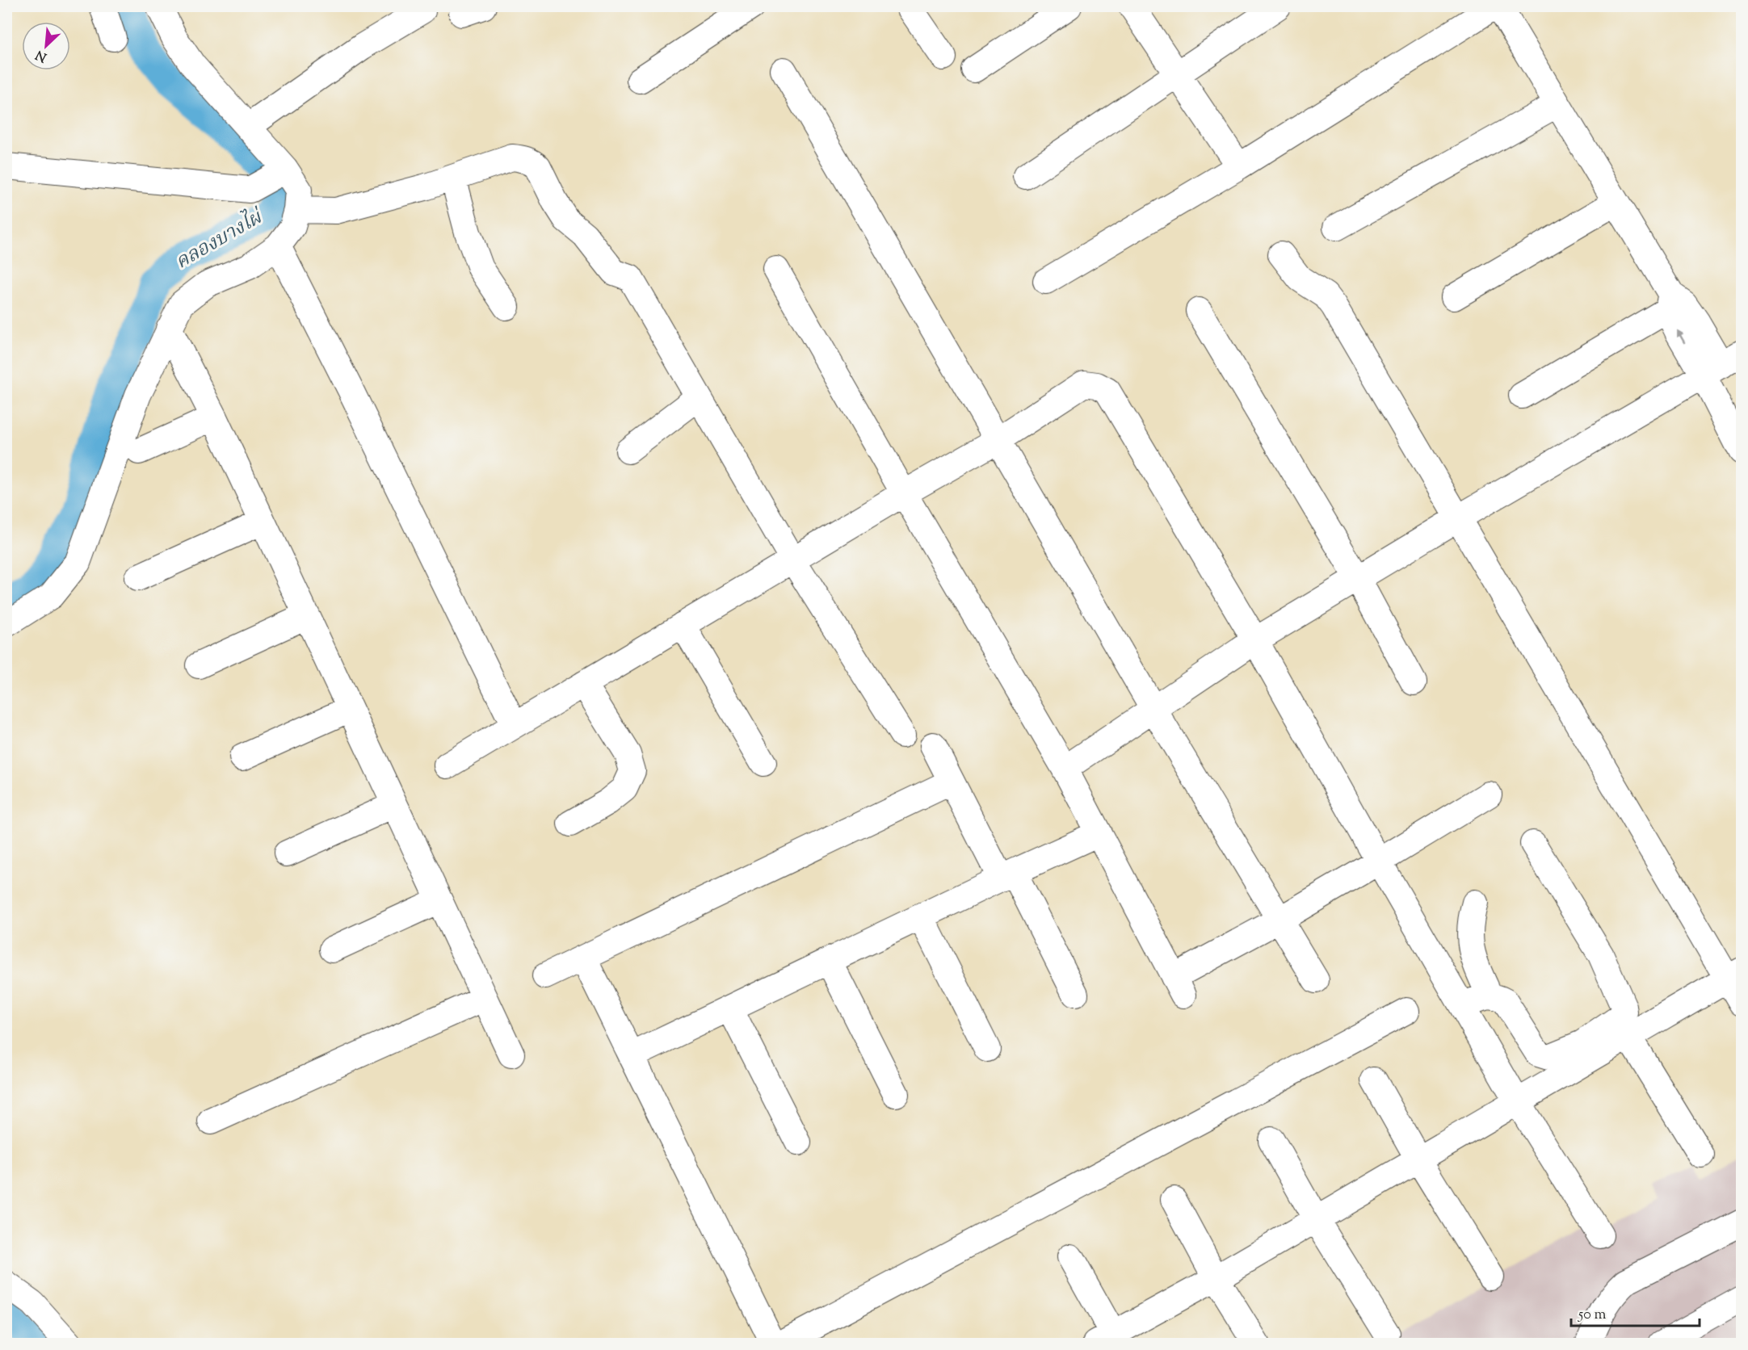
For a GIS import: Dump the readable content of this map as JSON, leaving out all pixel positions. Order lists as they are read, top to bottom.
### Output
{
  "water": ["คลองบางไผ่"],
  "scale_bar": "50 m",
  "north": "bottom left"
}
